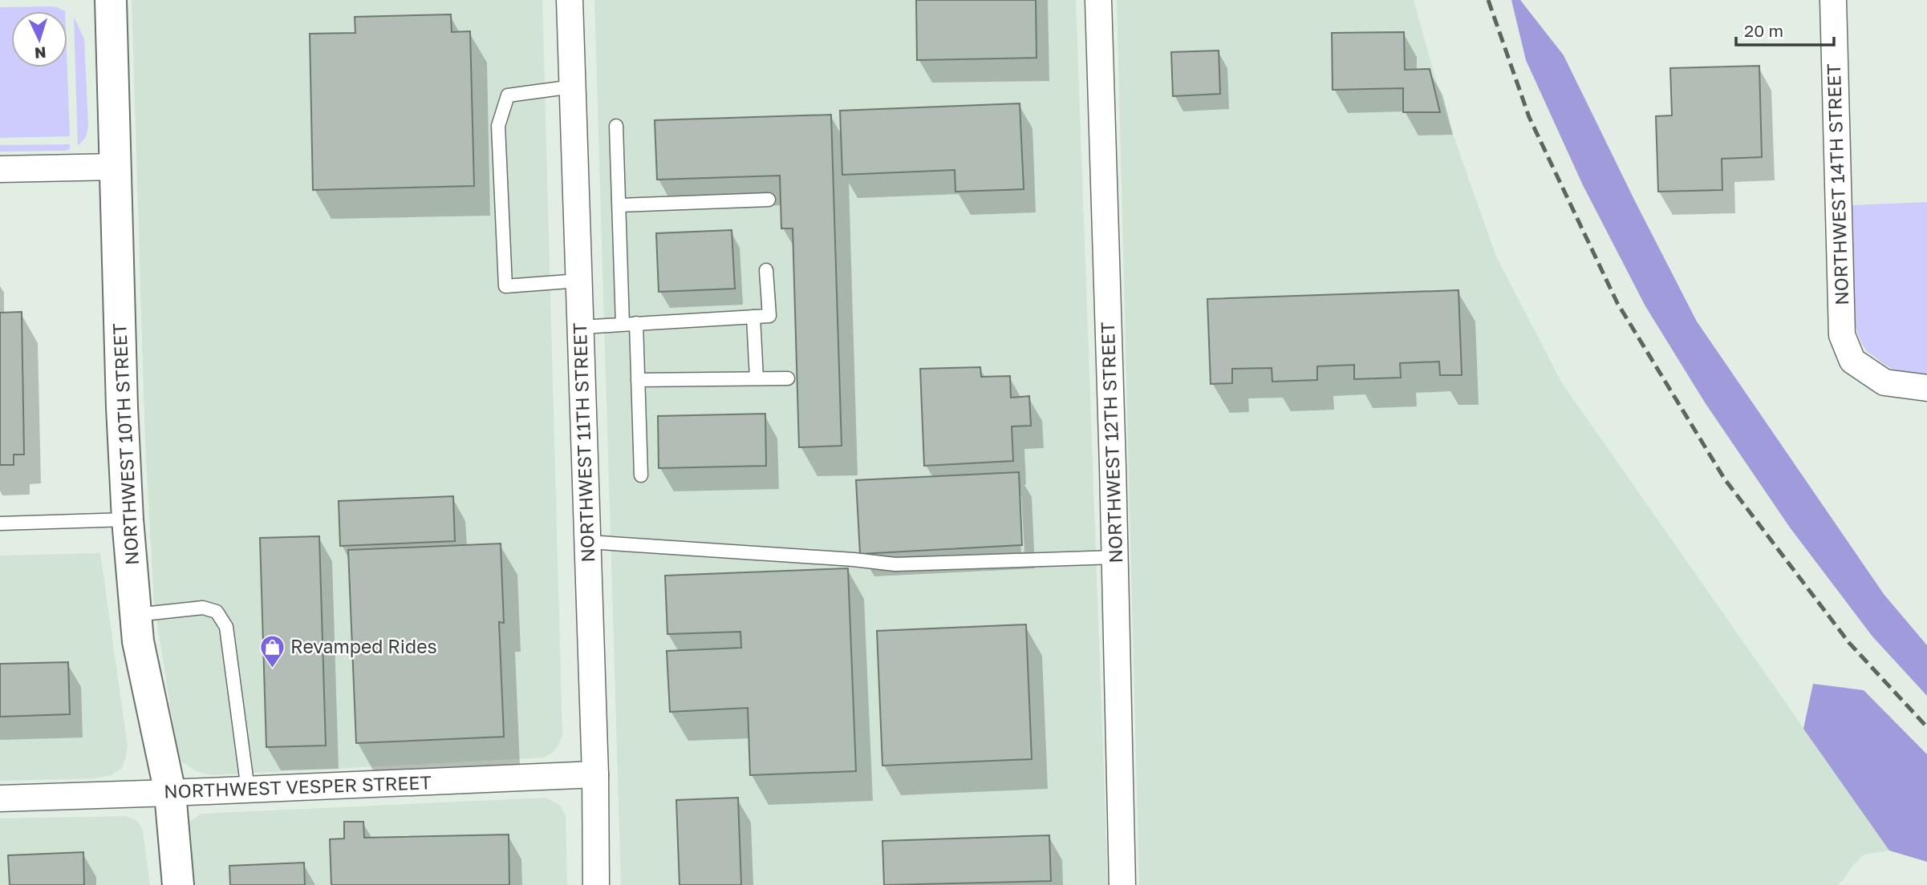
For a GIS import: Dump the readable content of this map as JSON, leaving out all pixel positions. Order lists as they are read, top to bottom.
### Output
{
  "streets": {
    "street": [
      "NORTHWEST 14TH STREET",
      "NORTHWEST 11TH STREET",
      "NORTHWEST 12TH STREET",
      "NORTHWEST 10TH STREET",
      "NORTHWEST VESPER STREET"
    ]
  },
  "crossings": [
    ["NORTHWEST 11TH STREET", "NORTHWEST VESPER STREET"],
    ["NORTHWEST 10TH STREET", "NORTHWEST VESPER STREET"]
  ],
  "places": {
    "shop": ["Revamped Rides"]
  },
  "scale_bar": "20 m",
  "north": "bottom"
}
